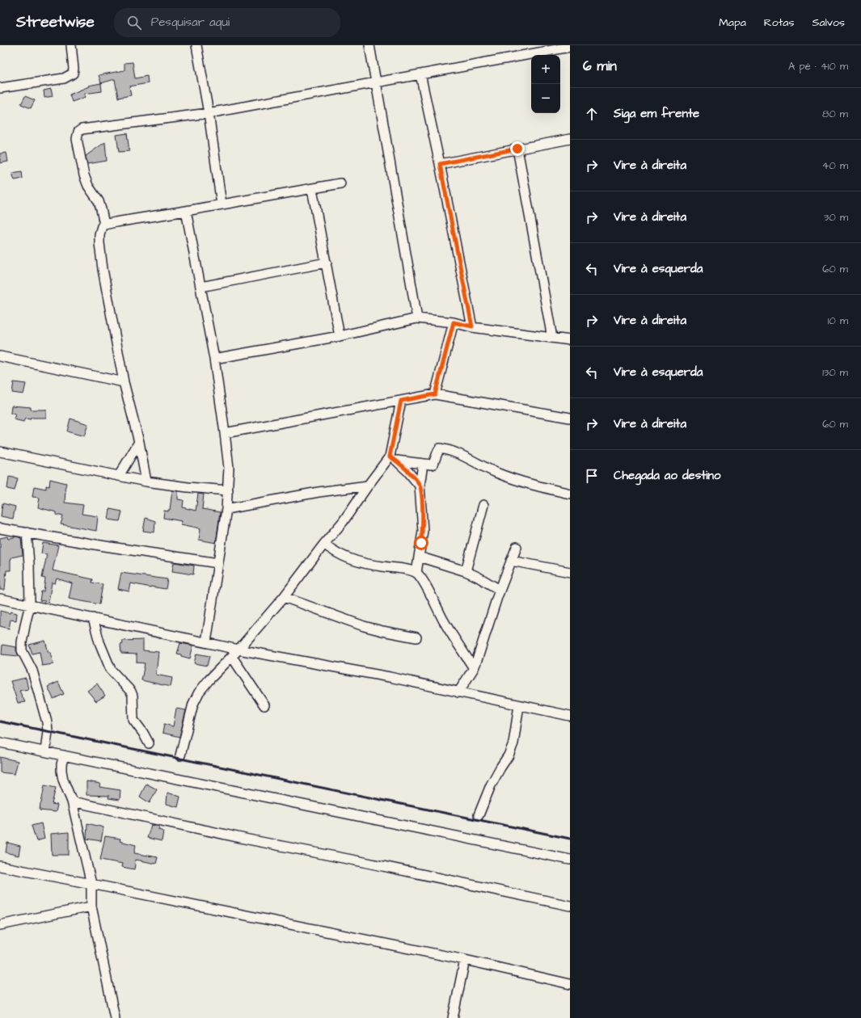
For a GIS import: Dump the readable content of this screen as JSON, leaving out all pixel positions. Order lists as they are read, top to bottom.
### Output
{
  "page": {
    "header": "Streetwise",
    "search": "Pesquisar aqui",
    "nav": ["Mapa", "Rotas", "Salvos"],
    "heading": ["6 min", "A pé · 410 m"],
    "map_buttons": ["+", "−"],
    "list": [
      ["Siga em frente", "80 m"],
      ["Vire à direita", "40 m"],
      ["Vire à direita", "30 m"],
      ["Vire à esquerda", "60 m"],
      ["Vire à direita", "10 m"],
      ["Vire à esquerda", "130 m"],
      ["Vire à direita", "60 m"],
      "Chegada ao destino"
    ]
  }
}
